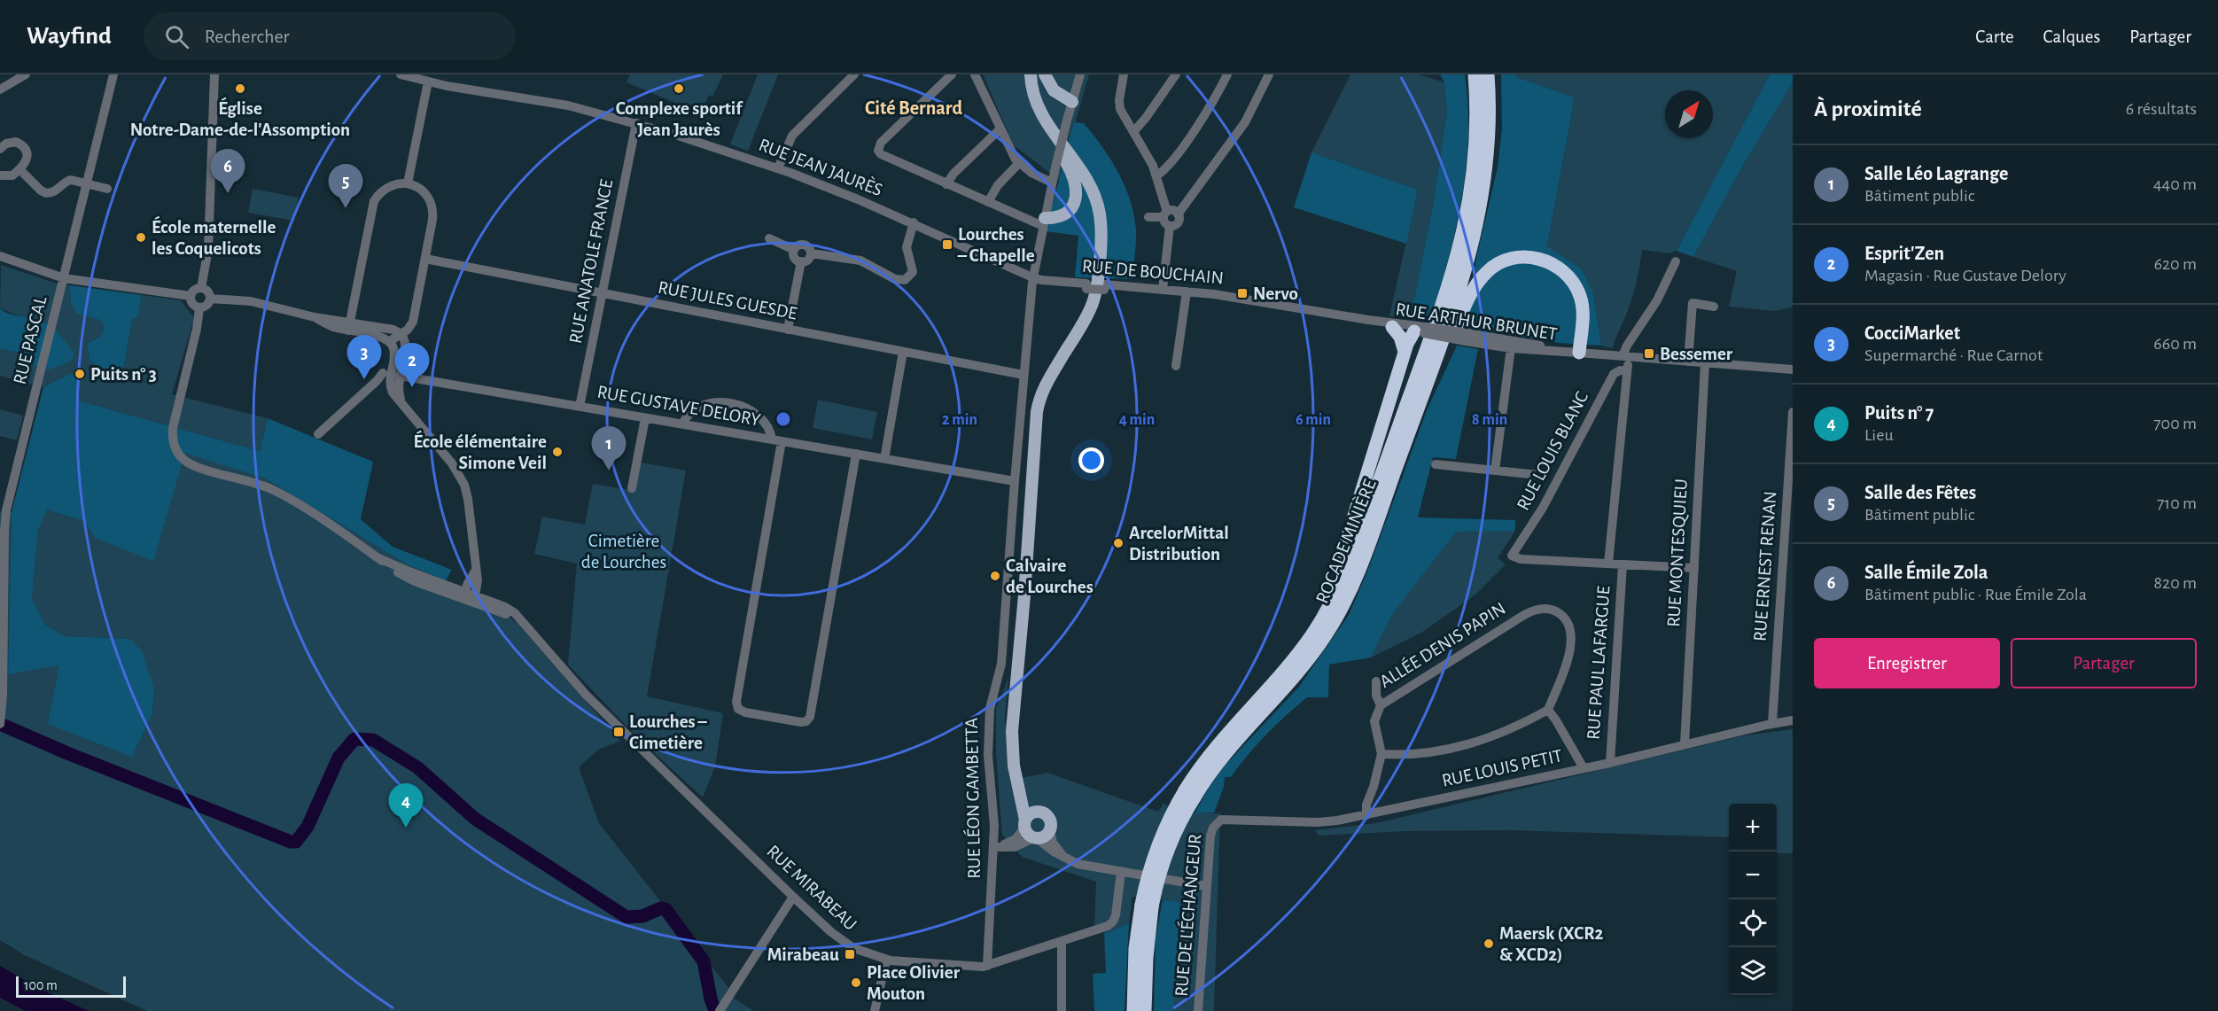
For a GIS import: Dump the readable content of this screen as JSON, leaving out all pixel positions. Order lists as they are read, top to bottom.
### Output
{
  "streets": {
    "highway": ["ROCADE MINIÈRE"],
    "street": [
      "RUE JEAN JAURÈS",
      "RUE ANATOLE FRANCE",
      "RUE DE BOUCHAIN",
      "RUE JULES GUESDE",
      "RUE ARTHUR BRUNET",
      "RUE PASCAL",
      "RUE GUSTAVE DELORY",
      "RUE LOUIS BLANC",
      "RUE MONTESQUIEU",
      "RUE ERNEST RENAN",
      "ALLÉE DENIS PAPIN",
      "RUE PAUL LAFARGUE",
      "RUE LOUIS PETIT",
      "RUE LÉON GAMBETTA",
      "RUE MIRABEAU",
      "RUE DE L'ÉCHANGEUR"
    ]
  },
  "crossings": [
    ["RUE JEAN JAURÈS", "RUE ANATOLE FRANCE"],
    ["RUE JEAN JAURÈS", "RUE DE BOUCHAIN"],
    ["RUE JEAN JAURÈS", "RUE LÉON GAMBETTA"],
    ["RUE ANATOLE FRANCE", "RUE JULES GUESDE"],
    ["RUE ANATOLE FRANCE", "RUE GUSTAVE DELORY"],
    ["RUE DE BOUCHAIN", "RUE ARTHUR BRUNET"],
    ["RUE DE BOUCHAIN", "RUE LÉON GAMBETTA"],
    ["RUE JULES GUESDE", "RUE LÉON GAMBETTA"],
    ["RUE ARTHUR BRUNET", "RUE MONTESQUIEU"],
    ["RUE ARTHUR BRUNET", "RUE PAUL LAFARGUE"],
    ["RUE GUSTAVE DELORY", "RUE LÉON GAMBETTA"],
    ["RUE LOUIS BLANC", "RUE PAUL LAFARGUE"],
    ["RUE MONTESQUIEU", "RUE LOUIS PETIT"],
    ["RUE ERNEST RENAN", "RUE LOUIS PETIT"],
    ["RUE PAUL LAFARGUE", "RUE LOUIS PETIT"],
    ["RUE LOUIS PETIT", "RUE DE L'ÉCHANGEUR"],
    ["RUE LÉON GAMBETTA", "RUE MIRABEAU"]
  ],
  "districts": ["Cité Bernard"],
  "parks": ["Cimetière de Lourches"],
  "places": {
    "other": [
      "Église Notre-Dame-de-l'Assomption",
      "Complexe sportif Jean Jaurès",
      "École maternelle les Coquelicots",
      "Puits n° 3",
      "École élémentaire Simone Veil",
      "ArcelorMittal Distribution",
      "Calvaire de Lourches",
      "Maersk (XCR2 & XCD2)",
      "Place Olivier Mouton"
    ],
    "transit": [
      "Lourches – Chapelle",
      "Nervo",
      "Bessemer",
      "Lourches – Cimetière",
      "Mirabeau"
    ]
  },
  "scale_bar": "100 m",
  "north": "top right",
  "page": {
    "header": "Wayfind",
    "search": "Rechercher",
    "nav": ["Carte", "Calques", "Partager"],
    "heading": ["À proximité", "6 résultats"],
    "list": [
      {
        "mark": "1",
        "name": "Salle Léo Lagrange",
        "note": "Bâtiment public",
        "value": "440 m"
      },
      {
        "mark": "2",
        "name": "Esprit'Zen",
        "note": "Magasin · Rue Gustave Delory",
        "value": "620 m"
      },
      {
        "mark": "3",
        "name": "CocciMarket",
        "note": "Supermarché · Rue Carnot",
        "value": "660 m"
      },
      {
        "mark": "4",
        "name": "Puits n° 7",
        "note": "Lieu",
        "value": "700 m"
      },
      {
        "mark": "5",
        "name": "Salle des Fêtes",
        "note": "Bâtiment public",
        "value": "710 m"
      },
      {
        "mark": "6",
        "name": "Salle Émile Zola",
        "note": "Bâtiment public · Rue Émile Zola",
        "value": "820 m"
      }
    ],
    "pins": [
      "6",
      "5",
      "3",
      "2",
      "1",
      "4"
    ],
    "buttons": ["Enregistrer", "Partager"],
    "map_buttons": ["+", "−"],
    "scale": "100 m"
  },
  "rings": [
    "2 min",
    "4 min",
    "6 min",
    "8 min"
  ]
}
